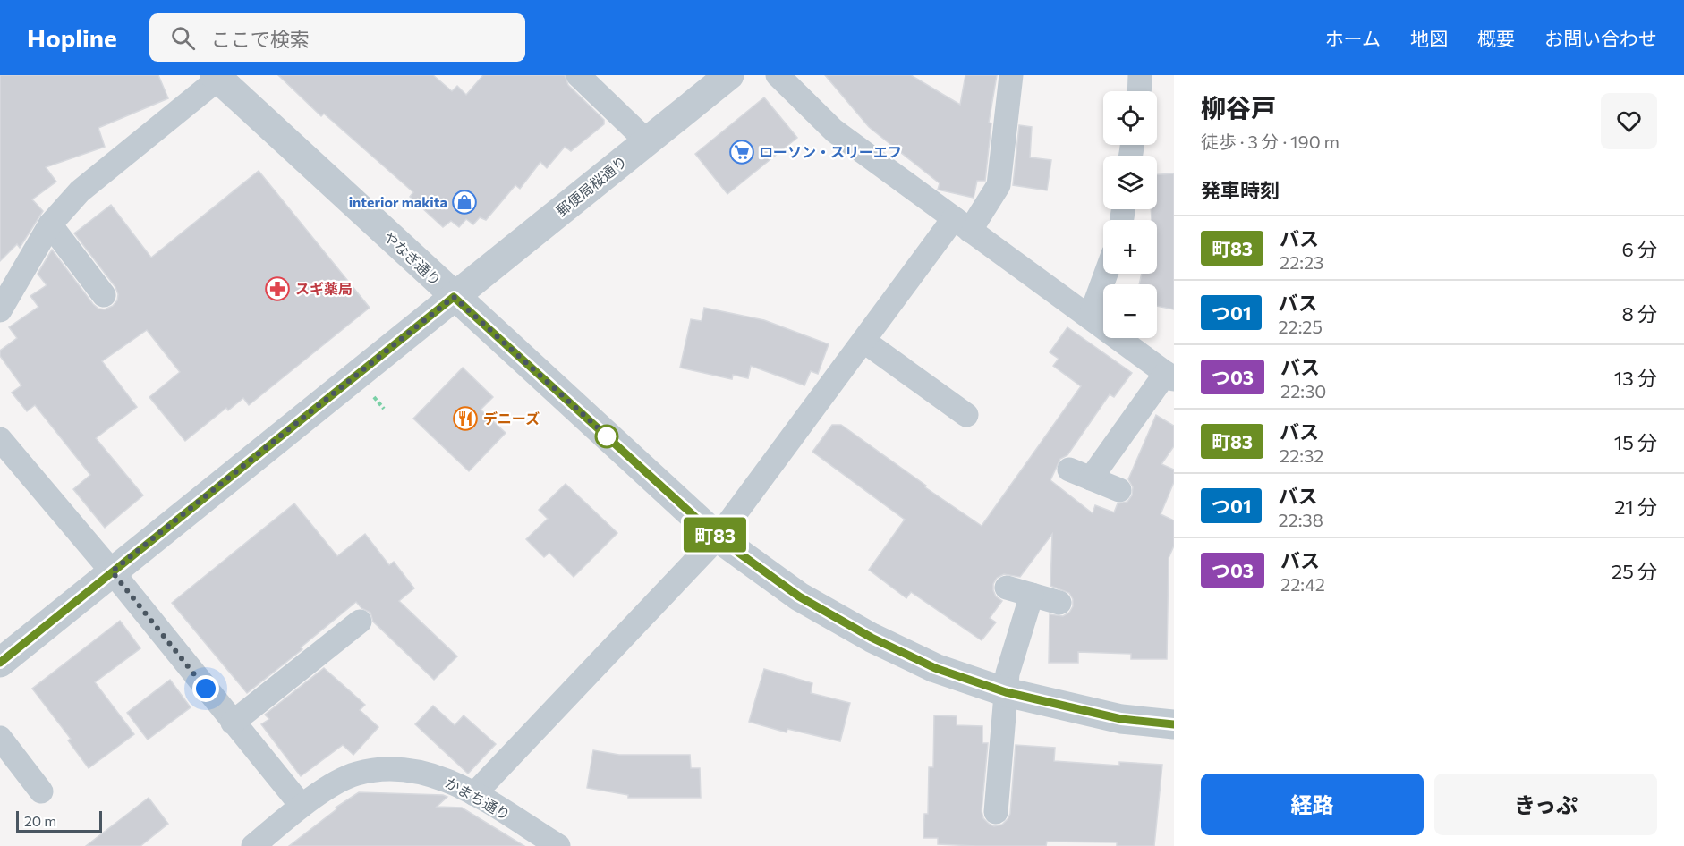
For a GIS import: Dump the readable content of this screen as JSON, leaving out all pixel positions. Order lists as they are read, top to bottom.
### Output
{
  "streets": {
    "street": ["郵便局桜通り", "やなぎ通り", "かまち通り"]
  },
  "crossings": [
    ["郵便局桜通り", "やなぎ通り"]
  ],
  "places": {
    "supermarket": ["ローソン・スリーエフ"],
    "shop": ["interior makita"],
    "pharmacy": ["スギ薬局"],
    "restaurant": ["デニーズ"]
  },
  "lines": ["bus line 町83"],
  "scale_bar": "20 m",
  "page": {
    "header": "Hopline",
    "search": "ここで検索",
    "nav": [
      "ホーム",
      "地図",
      "概要",
      "お問い合わせ"
    ],
    "on_map": "町83",
    "heading": [
      ["柳谷戸", "徒歩 · 3 分 · 190 m"],
      "発車時刻"
    ],
    "map_buttons": ["+", "−"],
    "list": [
      {
        "mark": "町83",
        "name": "バス",
        "note": "22:23",
        "value": "6 分"
      },
      {
        "mark": "つ01",
        "name": "バス",
        "note": "22:25",
        "value": "8 分"
      },
      {
        "mark": "つ03",
        "name": "バス",
        "note": "22:30",
        "value": "13 分"
      },
      {
        "mark": "町83",
        "name": "バス",
        "note": "22:32",
        "value": "15 分"
      },
      {
        "mark": "つ01",
        "name": "バス",
        "note": "22:38",
        "value": "21 分"
      },
      {
        "mark": "つ03",
        "name": "バス",
        "note": "22:42",
        "value": "25 分"
      }
    ],
    "buttons": ["経路", "きっぷ"],
    "scale": "20 m"
  }
}
